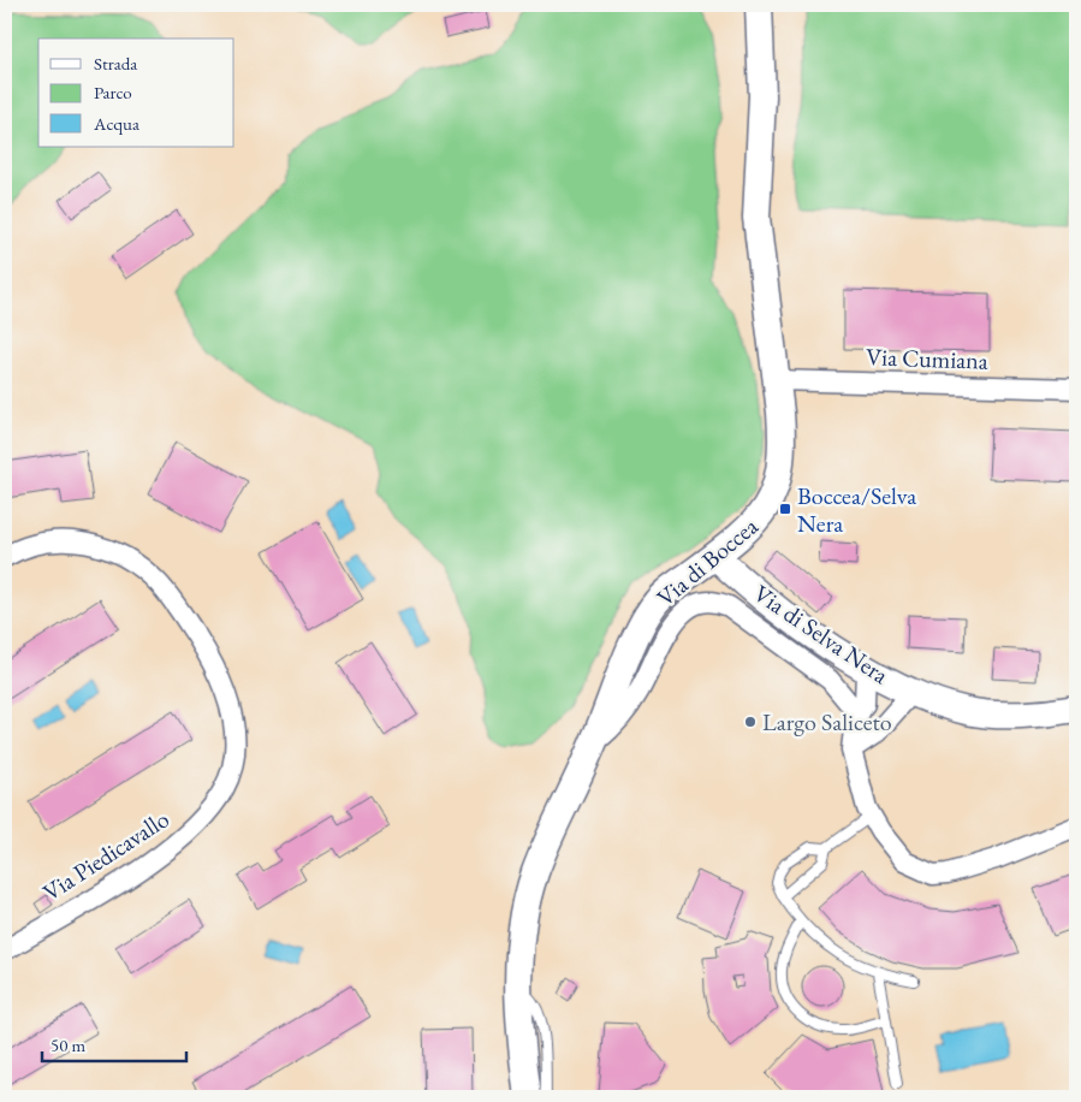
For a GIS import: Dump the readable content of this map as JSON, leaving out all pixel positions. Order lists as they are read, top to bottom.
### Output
{
  "streets": {
    "main road": ["Via di Boccea", "Via di Selva Nera"],
    "street": ["Via Cumiana", "Via Piedicavallo"]
  },
  "crossings": [
    ["Via Cumiana", "Via di Boccea"],
    ["Via di Boccea", "Via di Selva Nera"]
  ],
  "places": {
    "transit": ["Boccea/Selva Nera"],
    "other": ["Largo Saliceto"]
  },
  "legend": ["Strada", "Parco", "Acqua"],
  "scale_bar": "50 m"
}
